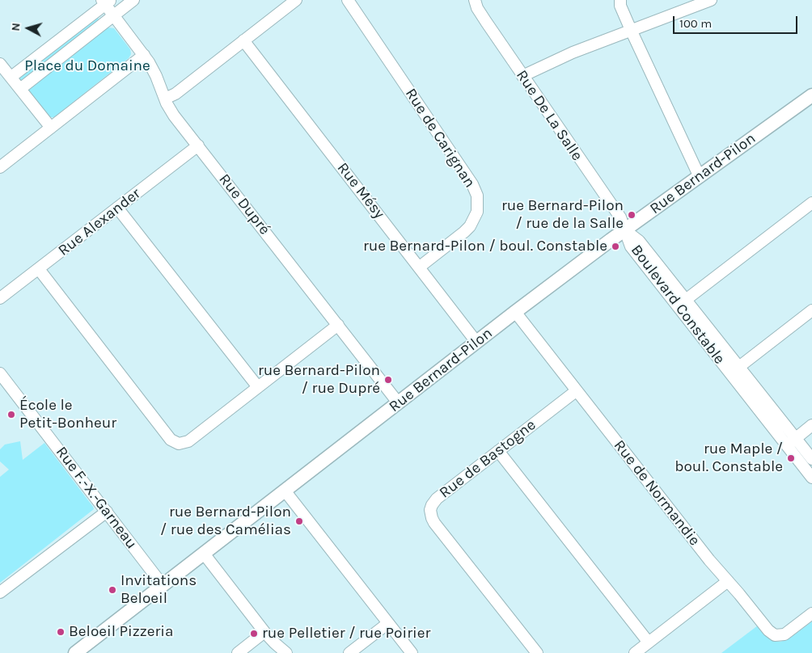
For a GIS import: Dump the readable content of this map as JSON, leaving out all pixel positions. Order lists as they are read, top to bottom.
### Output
{
  "streets": {
    "main road": ["Rue Bernard-Pilon"],
    "street": [
      "Rue De La Salle",
      "Rue de Carignan",
      "Rue Mésy",
      "Rue Dupré",
      "Rue Alexander",
      "Boulevard Constable",
      "Rue de Bastogne",
      "Rue de Normandie",
      "Rue F.-X.-Garneau"
    ]
  },
  "crossings": [
    ["Rue De La Salle", "Rue Bernard-Pilon"],
    ["Rue De La Salle", "Boulevard Constable"],
    ["Rue de Carignan", "Rue Mésy"],
    ["Rue Bernard-Pilon", "Rue Mésy"],
    ["Rue Bernard-Pilon", "Rue Dupré"],
    ["Rue Bernard-Pilon", "Boulevard Constable"],
    ["Rue Bernard-Pilon", "Rue de Normandie"],
    ["Rue Bernard-Pilon", "Rue F.-X.-Garneau"],
    ["Rue Dupré", "Rue Alexander"],
    ["Rue de Bastogne", "Rue de Normandie"]
  ],
  "parks": ["Place du Domaine"],
  "places": [
    "rue Bernard-Pilon / rue de la Salle",
    "rue Bernard-Pilon / boul. Constable",
    "rue Bernard-Pilon / rue Dupré",
    "École le Petit-Bonheur",
    "rue Maple / boul. Constable",
    "rue Bernard-Pilon / rue des Camélias",
    "Invitations Beloeil",
    "Beloeil Pizzeria",
    "rue Pelletier / rue Poirier"
  ],
  "scale_bar": "100 m",
  "north": "left"
}
